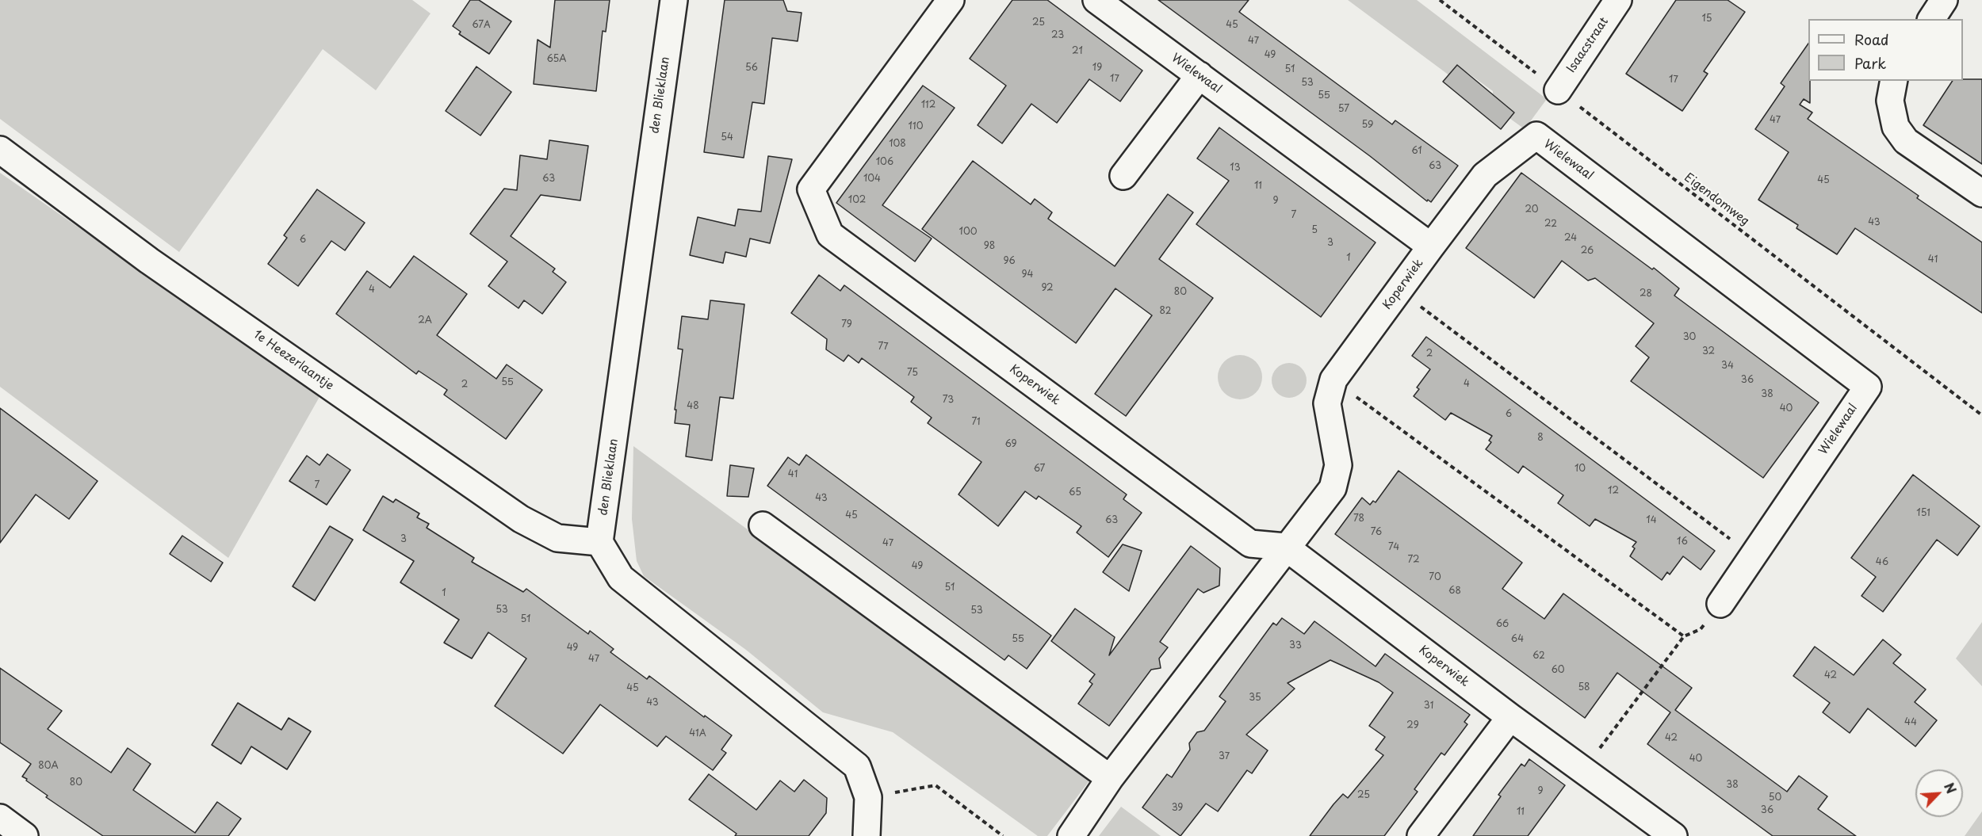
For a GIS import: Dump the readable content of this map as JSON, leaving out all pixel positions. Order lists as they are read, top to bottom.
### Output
{
  "streets": {
    "street": [
      "Isaacstraat",
      "Wielewaal",
      "den Blieklaan",
      "Koperwiek",
      "1e Heezerlaantje"
    ],
    "path": ["Eigendomweg"]
  },
  "crossings": [
    ["Isaacstraat", "Eigendomweg"],
    ["Wielewaal", "Koperwiek"],
    ["den Blieklaan", "1e Heezerlaantje"]
  ],
  "house_numbers": [
    "15",
    "25",
    "67A",
    "45",
    "23",
    "47",
    "21",
    "49",
    "65A",
    "56",
    "19",
    "51",
    "17",
    "17",
    "53",
    "55",
    "112",
    "57",
    "47",
    "59",
    "110",
    "54",
    "108",
    "61",
    "106",
    "63",
    "13",
    "63",
    "104",
    "45",
    "11",
    "102",
    "9",
    "20",
    "7",
    "43",
    "22",
    "5",
    "100",
    "24",
    "6",
    "3",
    "98",
    "26",
    "1",
    "41",
    "96",
    "94",
    "92",
    "4",
    "80",
    "28",
    "82",
    "2A",
    "79",
    "30",
    "77",
    "32",
    "2",
    "34",
    "75",
    "36",
    "55",
    "4",
    "2",
    "38",
    "73",
    "48",
    "40",
    "6",
    "71",
    "8",
    "69",
    "67",
    "10",
    "41",
    "7",
    "12",
    "65",
    "43",
    "151",
    "45",
    "78",
    "63",
    "14",
    "76",
    "3",
    "16",
    "47",
    "74",
    "72",
    "46",
    "49",
    "70",
    "51",
    "68",
    "1",
    "53",
    "53",
    "51",
    "66",
    "55",
    "64",
    "33",
    "49",
    "62",
    "47",
    "60",
    "42",
    "58",
    "45",
    "35",
    "43",
    "31",
    "44",
    "29",
    "41A",
    "42",
    "37",
    "40",
    "80A",
    "80",
    "38",
    "9",
    "25",
    "50",
    "39",
    "36",
    "11"
  ],
  "legend": ["Road", "Park"],
  "north": "top right"
}
